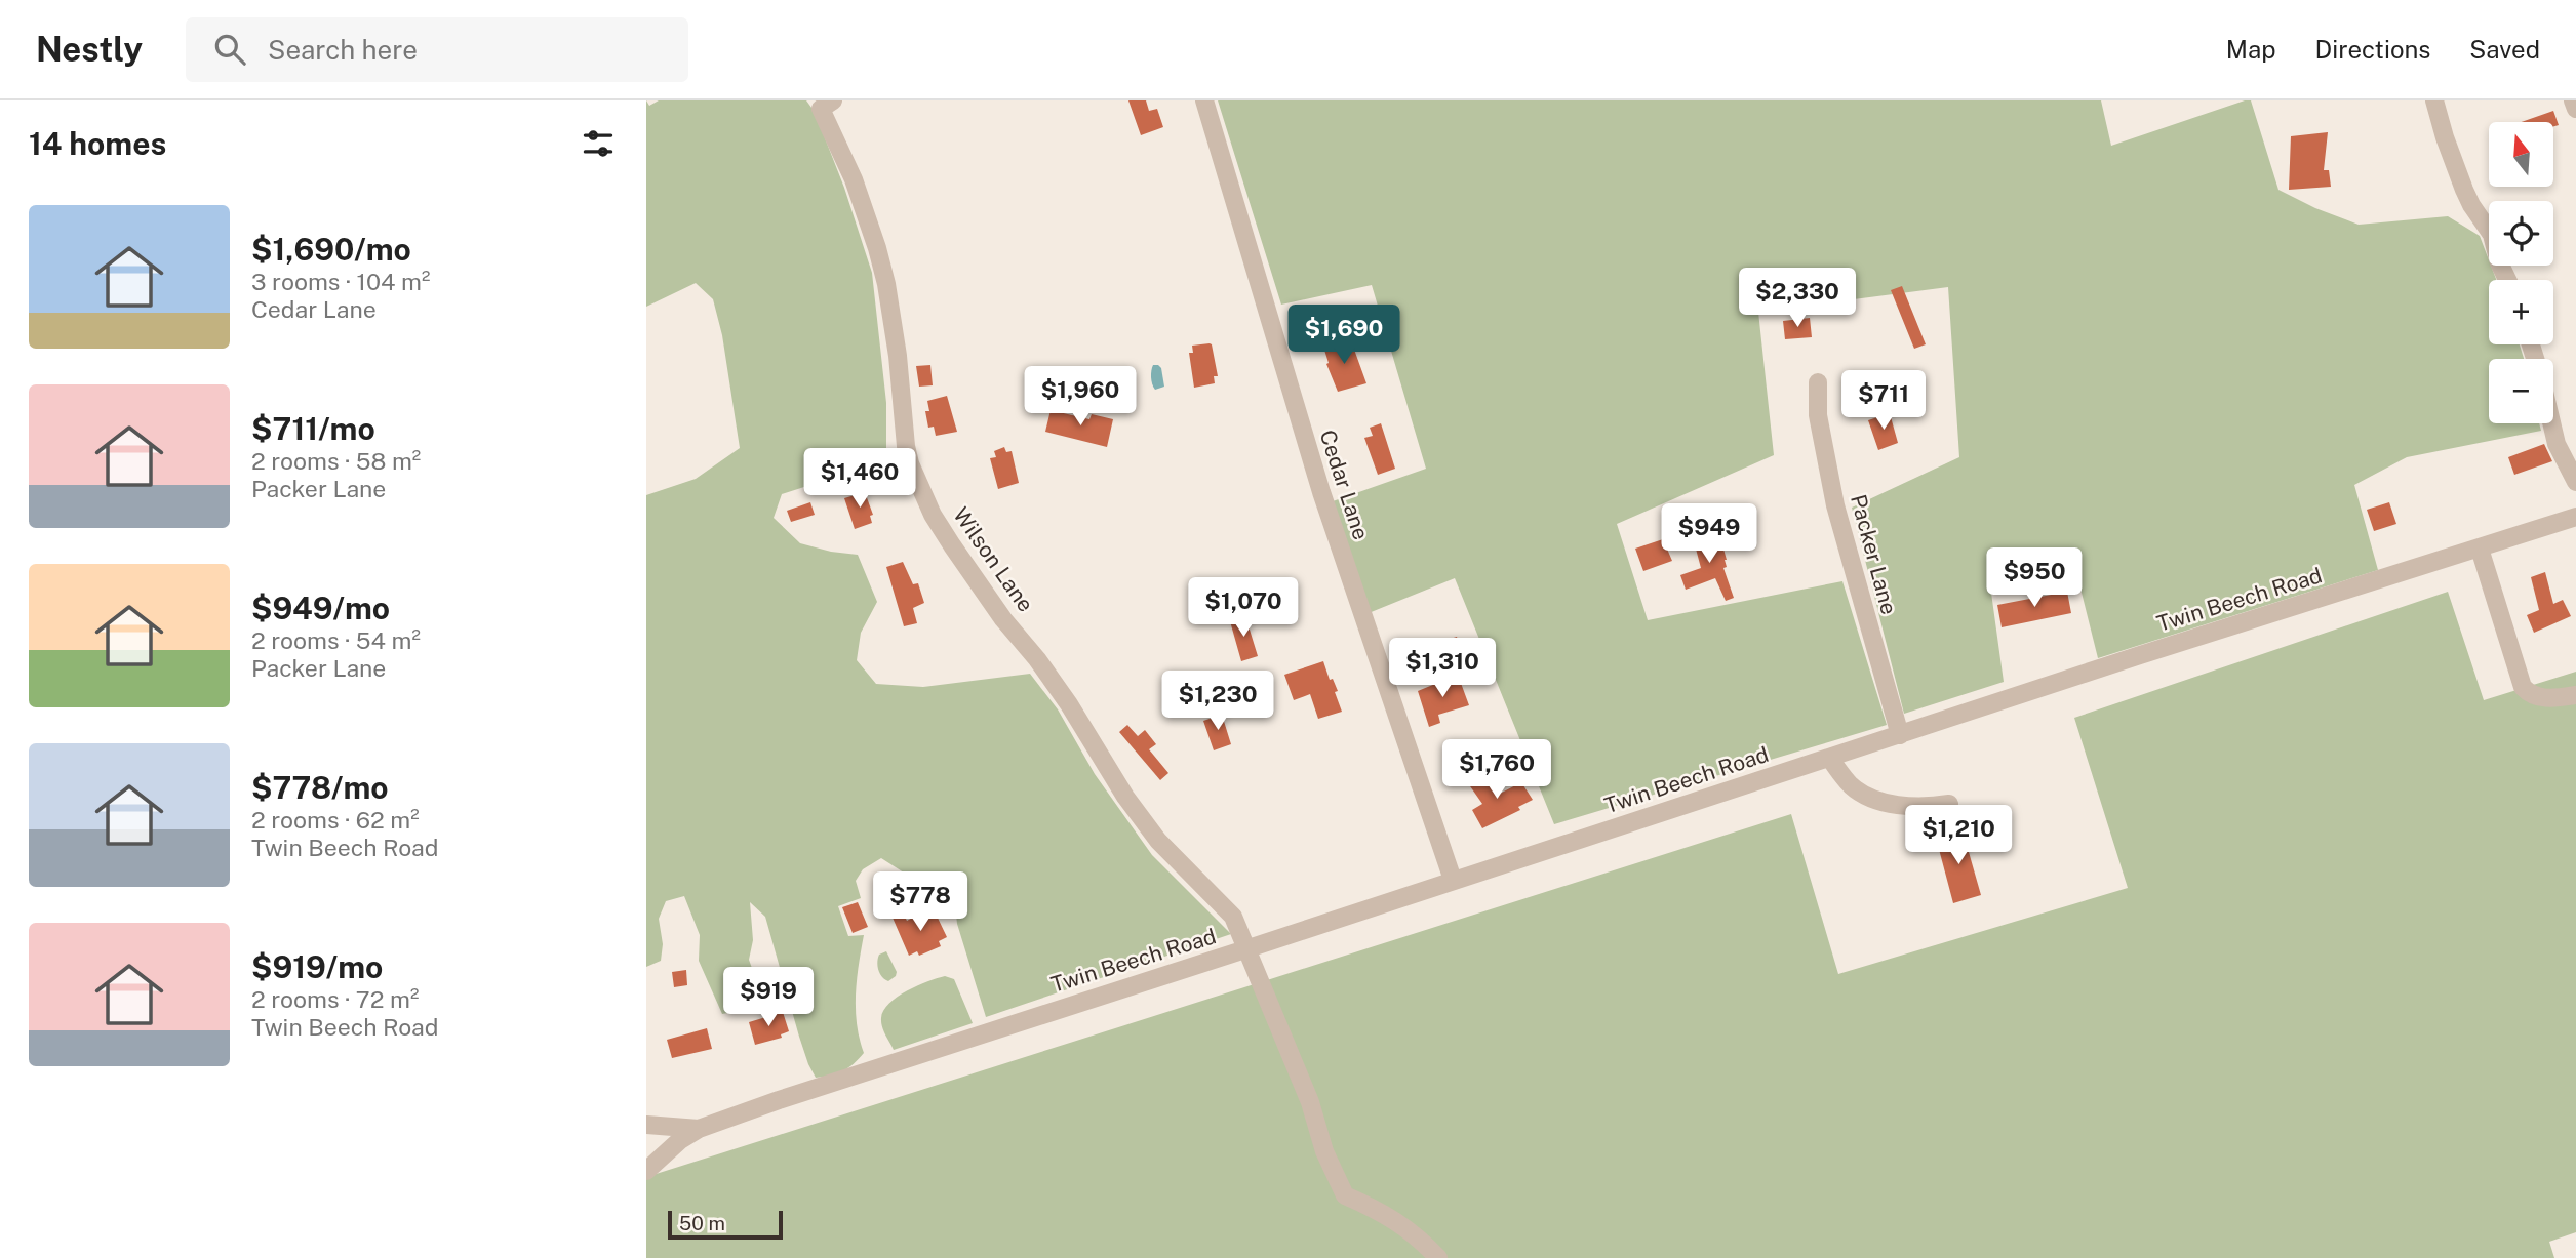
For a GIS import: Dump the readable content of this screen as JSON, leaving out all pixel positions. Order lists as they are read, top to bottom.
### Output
{
  "streets": {
    "street": [
      "Cedar Lane",
      "Packer Lane",
      "Wilson Lane",
      "Twin Beech Road"
    ]
  },
  "crossings": [
    ["Cedar Lane", "Twin Beech Road"],
    ["Packer Lane", "Twin Beech Road"],
    ["Wilson Lane", "Twin Beech Road"]
  ],
  "scale_bar": "50 m",
  "north": "top",
  "page": {
    "header": "Nestly",
    "search": "Search here",
    "nav": ["Map", "Directions", "Saved"],
    "heading": "14 homes",
    "map_buttons": ["+", "−"],
    "list": [
      {
        "name": "$1,690/mo",
        "note": "3 rooms · 104 m² · Cedar Lane"
      },
      {
        "name": "$711/mo",
        "note": "2 rooms · 58 m² · Packer Lane"
      },
      {
        "name": "$949/mo",
        "note": "2 rooms · 54 m² · Packer Lane"
      },
      {
        "name": "$778/mo",
        "note": "2 rooms · 62 m² · Twin Beech Road"
      },
      {
        "name": "$919/mo",
        "note": "2 rooms · 72 m² · Twin Beech Road"
      }
    ],
    "price": [
      "$2,330",
      "$1,690",
      "$1,960",
      "$711",
      "$1,460",
      "$949",
      "$950",
      "$1,070",
      "$1,310",
      "$1,230",
      "$1,760",
      "$1,210",
      "$778",
      "$919"
    ],
    "scale": "50 m"
  }
}
